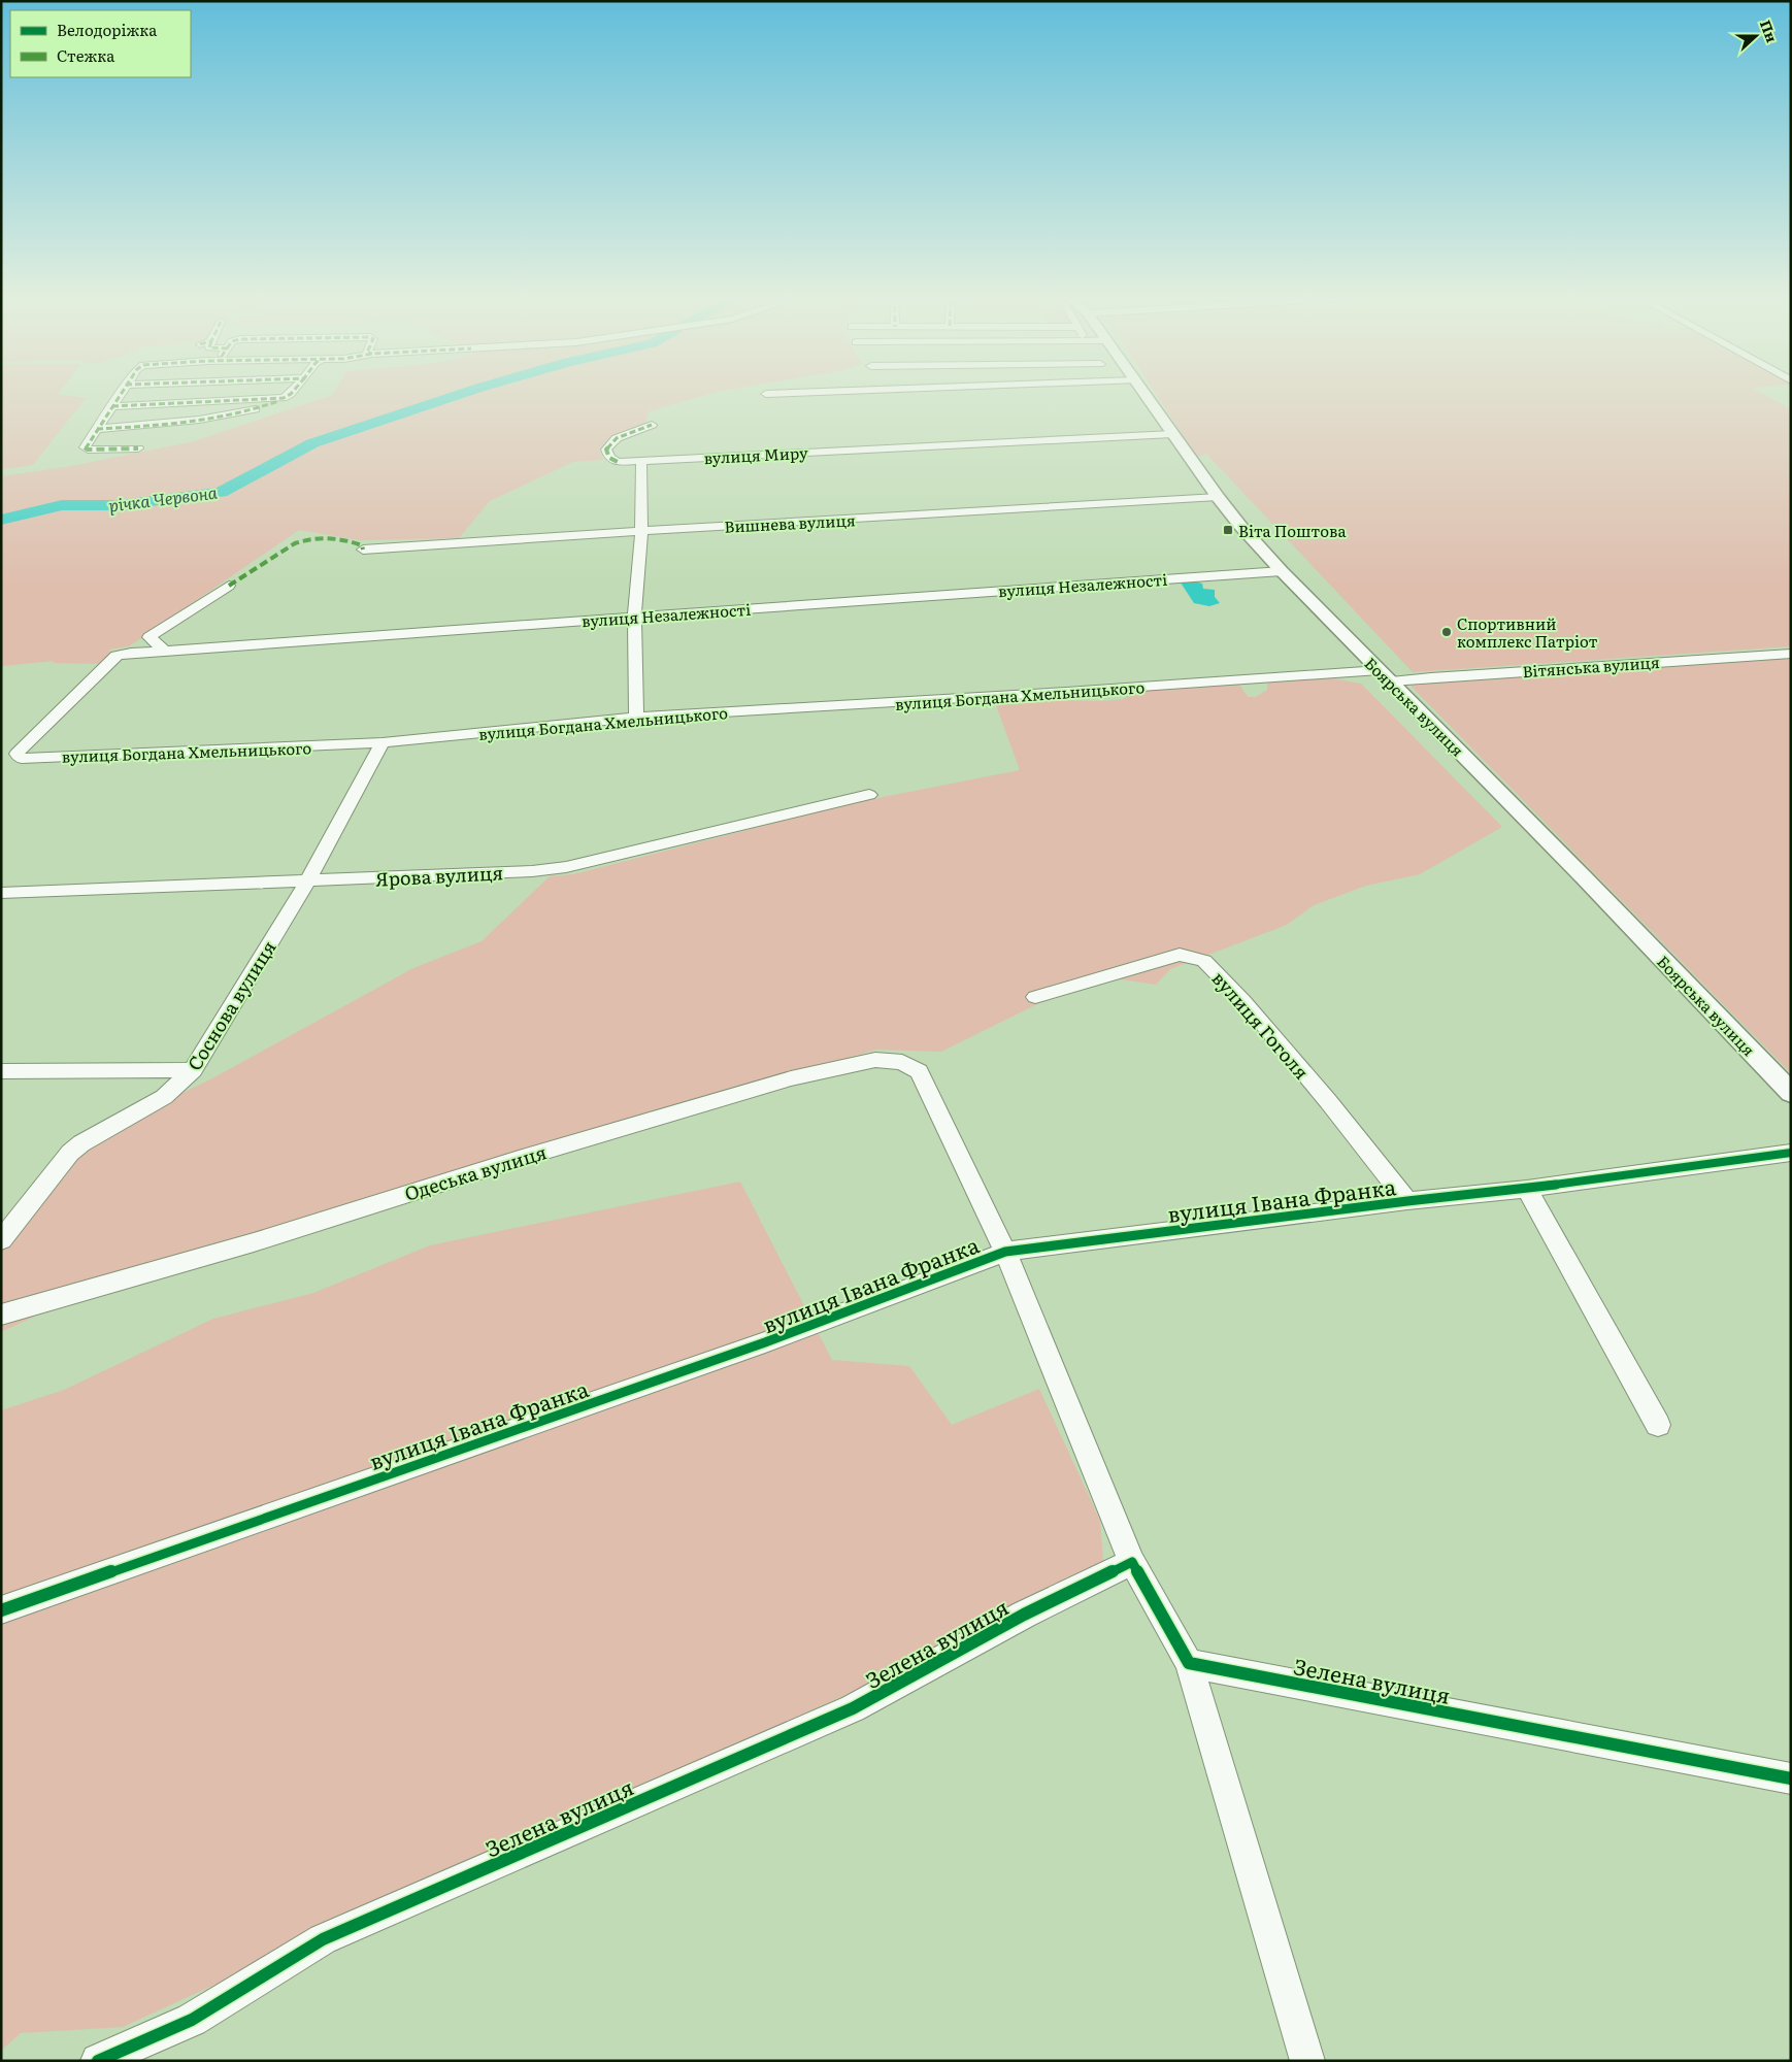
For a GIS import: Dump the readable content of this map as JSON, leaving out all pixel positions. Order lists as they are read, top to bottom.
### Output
{
  "streets": {
    "street": [
      "вулиця Миру",
      "Вишнева вулиця",
      "вулиця Незалежності",
      "Вітянська вулиця",
      "вулиця Богдана Хмельницького",
      "Боярська вулиця",
      "Ярова вулиця",
      "Соснова вулиця",
      "вулиця Гоголя",
      "Одеська вулиця",
      "вулиця Івана Франка",
      "Зелена вулиця"
    ]
  },
  "crossings": [
    ["вулиця Миру", "Боярська вулиця"],
    ["Вишнева вулиця", "Боярська вулиця"],
    ["вулиця Незалежності", "вулиця Богдана Хмельницького"],
    ["вулиця Незалежності", "Боярська вулиця"],
    ["Вітянська вулиця", "вулиця Богдана Хмельницького"],
    ["Вітянська вулиця", "Боярська вулиця"],
    ["вулиця Богдана Хмельницького", "Боярська вулиця"],
    ["вулиця Богдана Хмельницького", "Соснова вулиця"],
    ["Ярова вулиця", "Соснова вулиця"],
    ["вулиця Гоголя", "вулиця Івана Франка"]
  ],
  "water": ["річка Червона"],
  "places": {
    "transit": ["Віта Поштова"],
    "other": ["Спортивний комплекс Патріот"]
  },
  "legend": ["Велодоріжка", "Стежка"],
  "north": "right"
}
